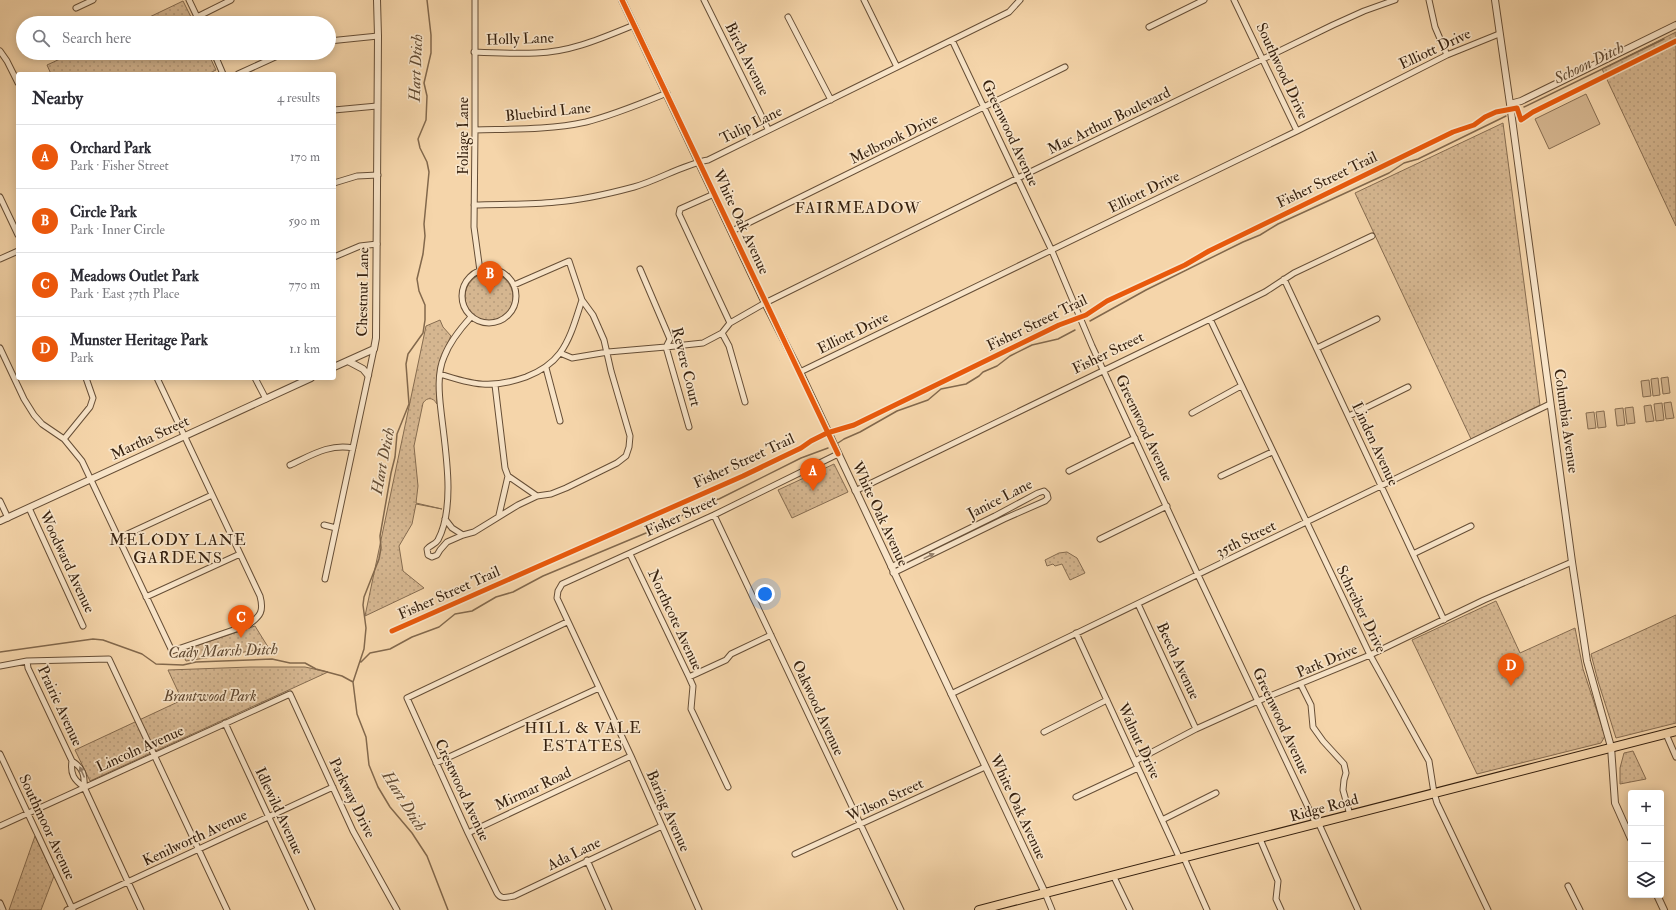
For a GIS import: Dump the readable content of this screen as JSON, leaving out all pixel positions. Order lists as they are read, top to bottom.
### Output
{
  "streets": {
    "main road": ["Ridge Road"],
    "street": [
      "Holly Lane",
      "Elliott Drive",
      "Birch Avenue",
      "Southwood Drive",
      "Bluebird Lane",
      "Mac Arthur Boulevard",
      "Tulip Lane",
      "Greenwood Avenue",
      "Foliage Lane",
      "Melbrook Drive",
      "White Oak Avenue",
      "Chestnut Lane",
      "Fisher Street",
      "Revere Court",
      "Columbia Avenue",
      "Martha Street",
      "Linden Avenue",
      "Janice Lane",
      "35th Street",
      "Woodward Avenue",
      "Schreiber Drive",
      "Northcote Avenue",
      "Beech Avenue",
      "Park Drive",
      "Prairie Avenue",
      "Oakwood Avenue",
      "Walnut Drive",
      "Lincoln Avenue",
      "Mirmar Road",
      "Crestwood Avenue",
      "Parkway Drive",
      "Wilson Street",
      "Idlewild Avenue",
      "Baring Avenue",
      "Southmoor Avenue",
      "Kenilworth Avenue",
      "Ada Lane"
    ],
    "cycle path": ["Fisher Street Trail"]
  },
  "crossings": [
    ["Holly Lane", "Foliage Lane"],
    ["Holly Lane", "White Oak Avenue"],
    ["Elliott Drive", "Southwood Drive"],
    ["Elliott Drive", "Greenwood Avenue"],
    ["Elliott Drive", "White Oak Avenue"],
    ["Elliott Drive", "Columbia Avenue"],
    ["Birch Avenue", "Tulip Lane"],
    ["Southwood Drive", "Mac Arthur Boulevard"],
    ["Bluebird Lane", "Foliage Lane"],
    ["Bluebird Lane", "White Oak Avenue"],
    ["Mac Arthur Boulevard", "Greenwood Avenue"],
    ["Mac Arthur Boulevard", "White Oak Avenue"],
    ["Tulip Lane", "Greenwood Avenue"],
    ["Tulip Lane", "Foliage Lane"],
    ["Tulip Lane", "White Oak Avenue"],
    ["Greenwood Avenue", "Melbrook Drive"],
    ["Greenwood Avenue", "Fisher Street"],
    ["Greenwood Avenue", "35th Street"],
    ["Greenwood Avenue", "Park Drive"],
    ["Greenwood Avenue", "Ridge Road"],
    ["Melbrook Drive", "White Oak Avenue"],
    ["White Oak Avenue", "Fisher Street"],
    ["White Oak Avenue", "Janice Lane"],
    ["White Oak Avenue", "35th Street"],
    ["White Oak Avenue", "Wilson Street"],
    ["White Oak Avenue", "Ridge Road"],
    ["Fisher Street", "Linden Avenue"],
    ["Fisher Street", "Schreiber Drive"],
    ["Fisher Street", "Northcote Avenue"],
    ["Fisher Street", "Oakwood Avenue"],
    ["Fisher Street", "Baring Avenue"],
    ["Columbia Avenue", "35th Street"],
    ["Columbia Avenue", "Park Drive"],
    ["Columbia Avenue", "Ridge Road"],
    ["Martha Street", "Woodward Avenue"],
    ["Linden Avenue", "35th Street"],
    ["Linden Avenue", "Park Drive"],
    ["35th Street", "Schreiber Drive"],
    ["35th Street", "Beech Avenue"],
    ["35th Street", "Walnut Drive"],
    ["Schreiber Drive", "Park Drive"],
    ["Schreiber Drive", "Ridge Road"],
    ["Beech Avenue", "Park Drive"],
    ["Park Drive", "Walnut Drive"],
    ["Prairie Avenue", "Lincoln Avenue"],
    ["Prairie Avenue", "Kenilworth Avenue"],
    ["Oakwood Avenue", "Wilson Street"],
    ["Walnut Drive", "Ridge Road"],
    ["Lincoln Avenue", "Parkway Drive"],
    ["Lincoln Avenue", "Idlewild Avenue"],
    ["Lincoln Avenue", "Southmoor Avenue"],
    ["Mirmar Road", "Crestwood Avenue"],
    ["Mirmar Road", "Baring Avenue"],
    ["Crestwood Avenue", "Baring Avenue"],
    ["Crestwood Avenue", "Ada Lane"],
    ["Parkway Drive", "Kenilworth Avenue"],
    ["Idlewild Avenue", "Kenilworth Avenue"],
    ["Baring Avenue", "Ada Lane"],
    ["Southmoor Avenue", "Kenilworth Avenue"]
  ],
  "districts": ["FAIRMEADOW", "MELODY LANE GARDENS", "HILL & VALE ESTATES"],
  "water": ["Schoon Ditch", "Hart Dtich", "Cady Marsh Ditch"],
  "parks": ["Brantwood Park"],
  "page": {
    "search": "Search here",
    "heading": ["Nearby", "4 results"],
    "list": [
      {
        "mark": "A",
        "name": "Orchard Park",
        "note": "Park · Fisher Street",
        "value": "170 m"
      },
      {
        "mark": "B",
        "name": "Circle Park",
        "note": "Park · Inner Circle",
        "value": "590 m"
      },
      {
        "mark": "C",
        "name": "Meadows Outlet Park",
        "note": "Park · East 37th Place",
        "value": "770 m"
      },
      {
        "mark": "D",
        "name": "Munster Heritage Park",
        "note": "Park",
        "value": "1.1 km"
      }
    ],
    "pins": [
      "B",
      "A",
      "C",
      "D"
    ],
    "map_buttons": ["+", "−"]
  }
}
